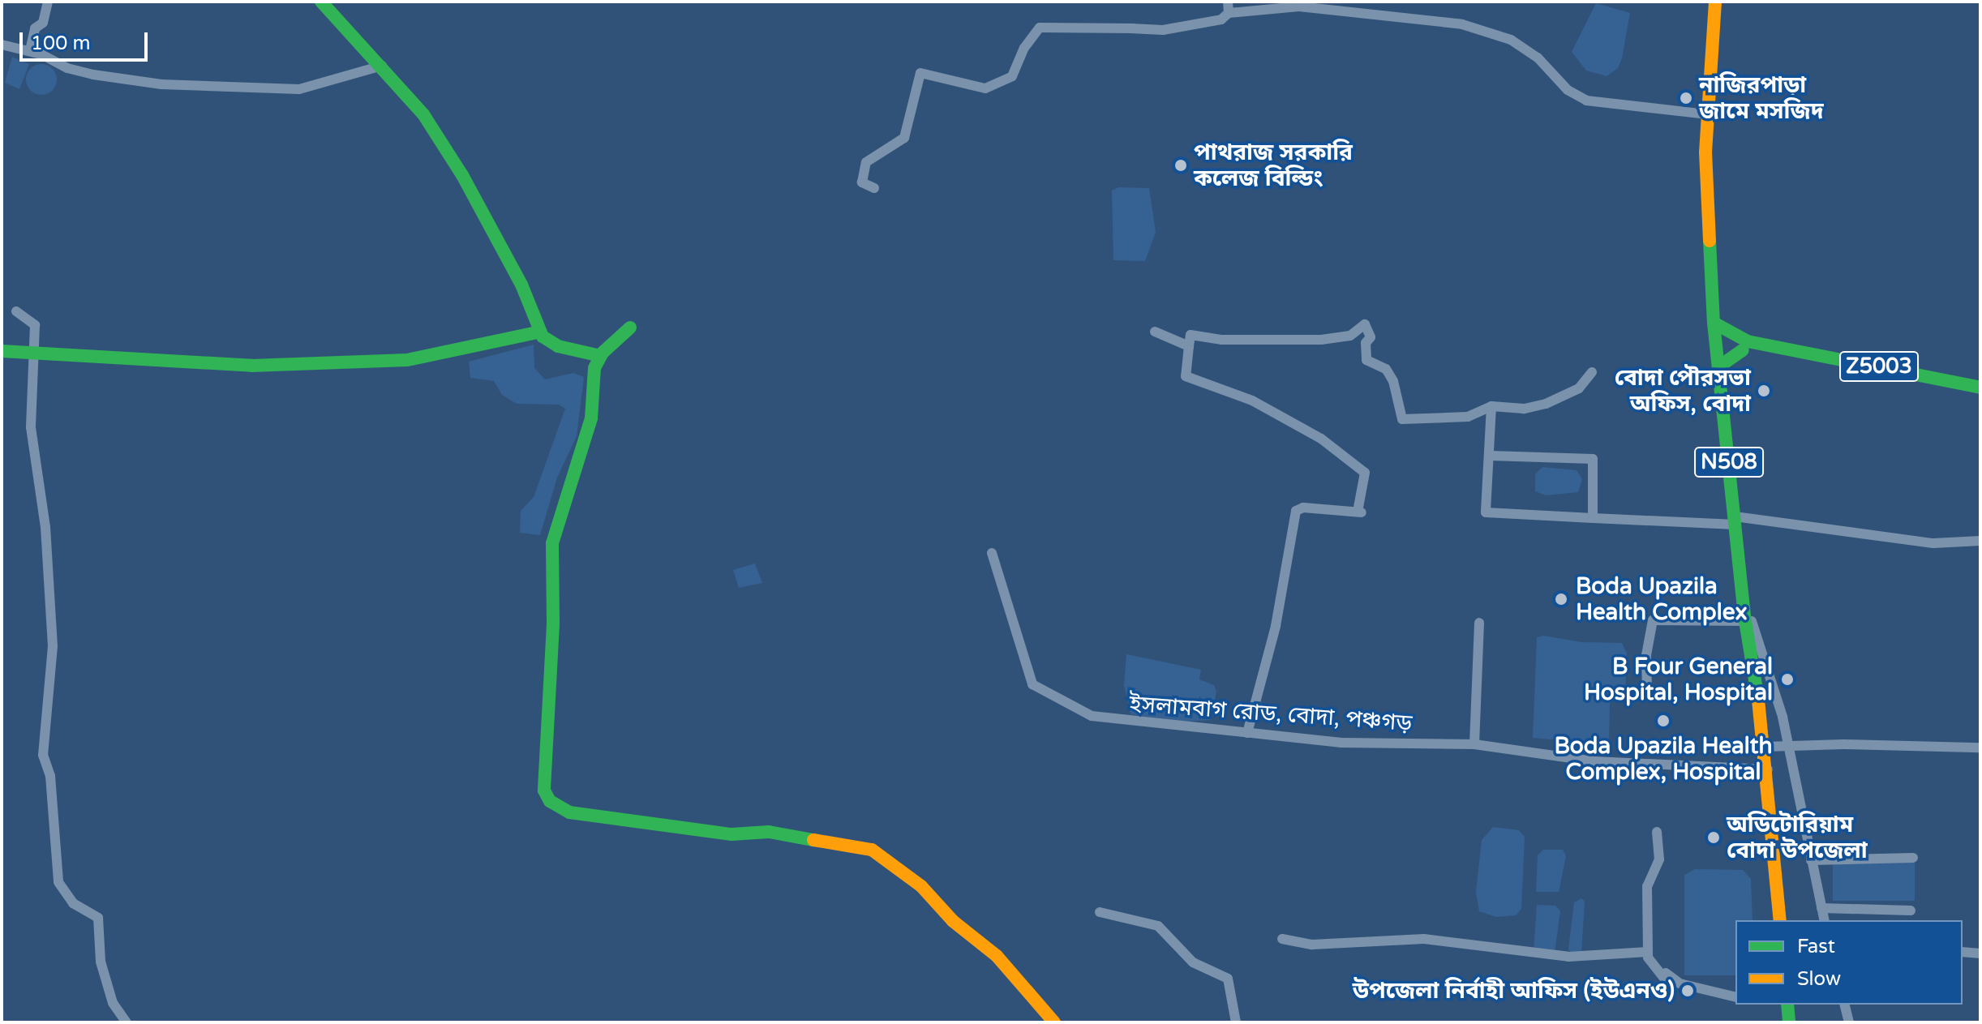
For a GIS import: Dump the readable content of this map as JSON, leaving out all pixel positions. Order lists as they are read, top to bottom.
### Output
{
  "streets": {
    "main road": ["Z5003", "N508"],
    "street": ["ইসলামবাগ রোড, বোদা, পঞ্চগড়"]
  },
  "crossings": [
    ["Z5003", "N508"],
    ["N508", "ইসলামবাগ রোড, বোদা, পঞ্চগড়"]
  ],
  "places": [
    "নাজিরপাড়া জামে মসজিদ",
    "পাথরাজ সরকারি কলেজ বিল্ডিং",
    "বোদা পৌরসভা অফিস, বোদা",
    "Boda Upazila Health Complex",
    "B Four General Hospital, Hospital",
    "Boda Upazila Health Complex, Hospital",
    "অডিটোরিয়াম বোদা উপজেলা",
    "উপজেলা নির্বাহী আফিস (ইউএনও)"
  ],
  "legend": ["Fast", "Slow"],
  "scale_bar": "100 m"
}
